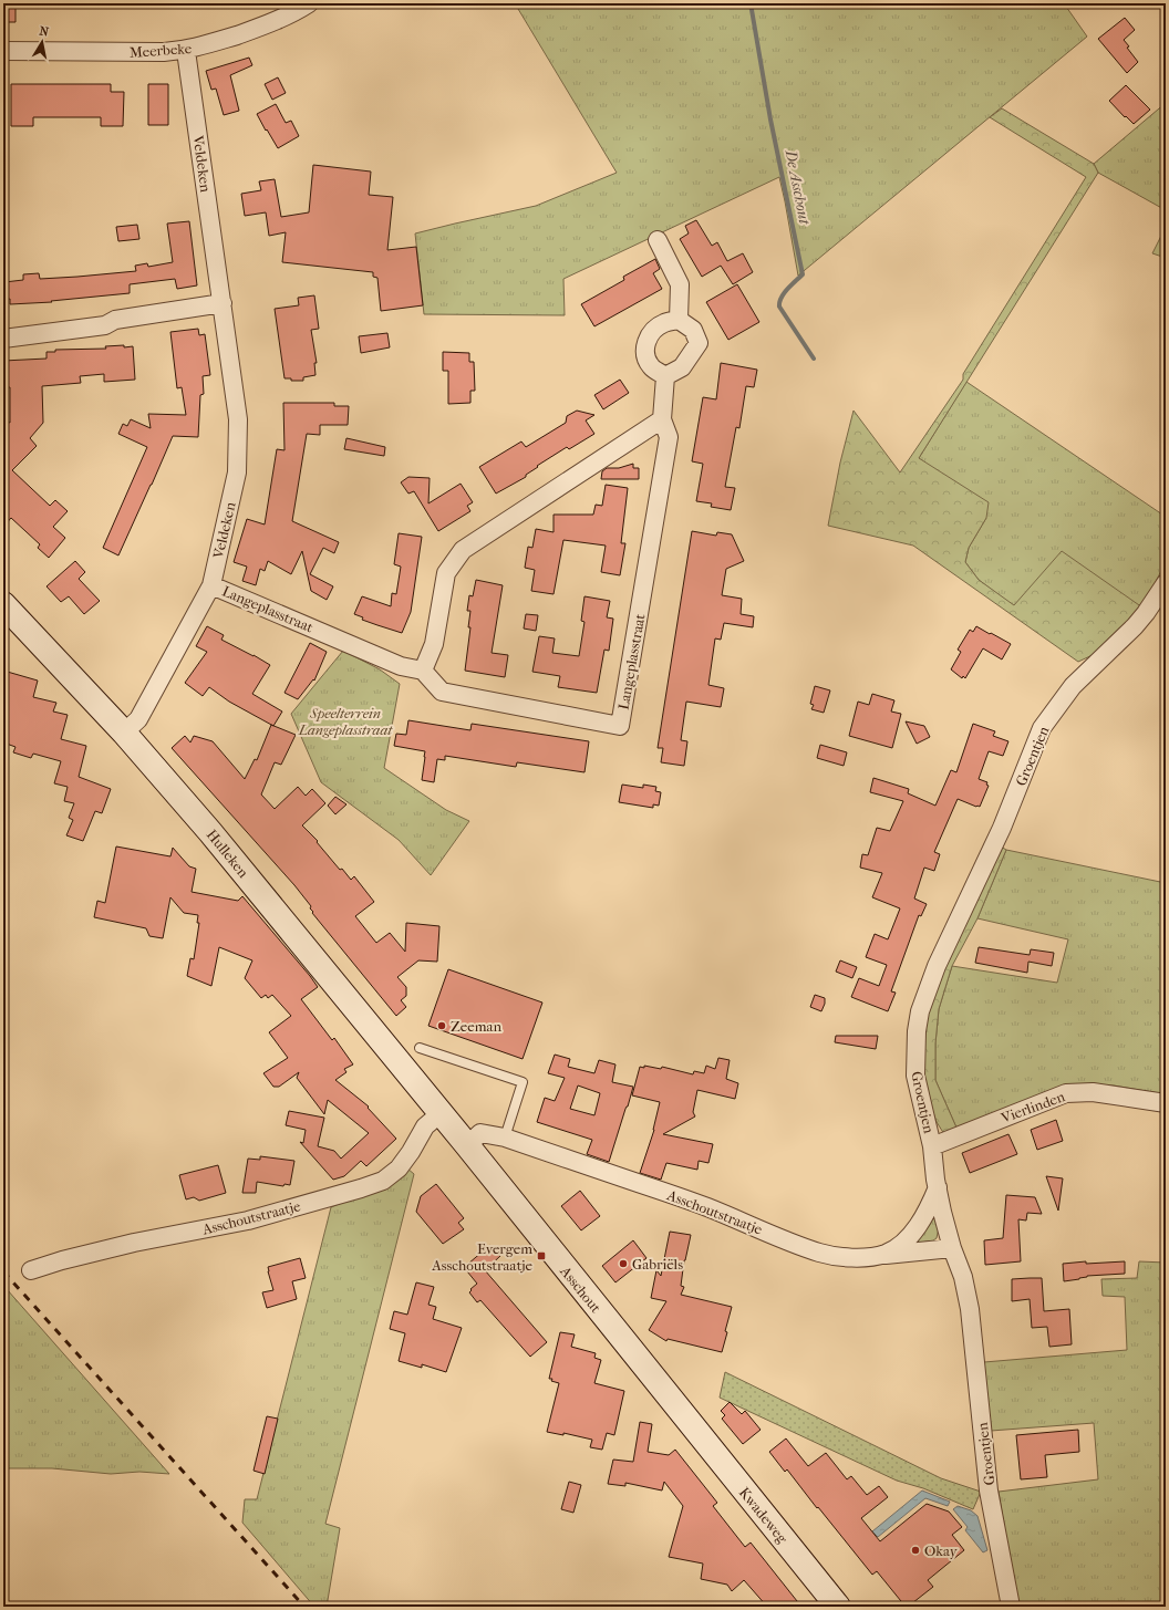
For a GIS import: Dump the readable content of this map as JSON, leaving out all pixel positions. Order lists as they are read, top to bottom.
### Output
{
  "streets": {
    "main road": ["Hulleken", "Asschout", "Kwadeweg"],
    "street": [
      "Meerbeke",
      "Veldeken",
      "Langeplasstraat",
      "Groentjen",
      "Vierlinden",
      "Asschoutstraatje"
    ]
  },
  "crossings": [
    ["Meerbeke", "Veldeken"],
    ["Veldeken", "Langeplasstraat"],
    ["Veldeken", "Hulleken"],
    ["Groentjen", "Vierlinden"],
    ["Groentjen", "Asschoutstraatje"],
    ["Hulleken", "Asschoutstraatje"],
    ["Hulleken", "Asschout"],
    ["Asschoutstraatje", "Asschout"],
    ["Asschout", "Kwadeweg"]
  ],
  "water": ["De Asschout"],
  "parks": ["Speelterrein Langeplasstraat"],
  "places": {
    "other": ["Zeeman", "Gabriëls", "Okay"],
    "transit": ["Evergem Asschoutstraatje"]
  },
  "north": "top"
}
